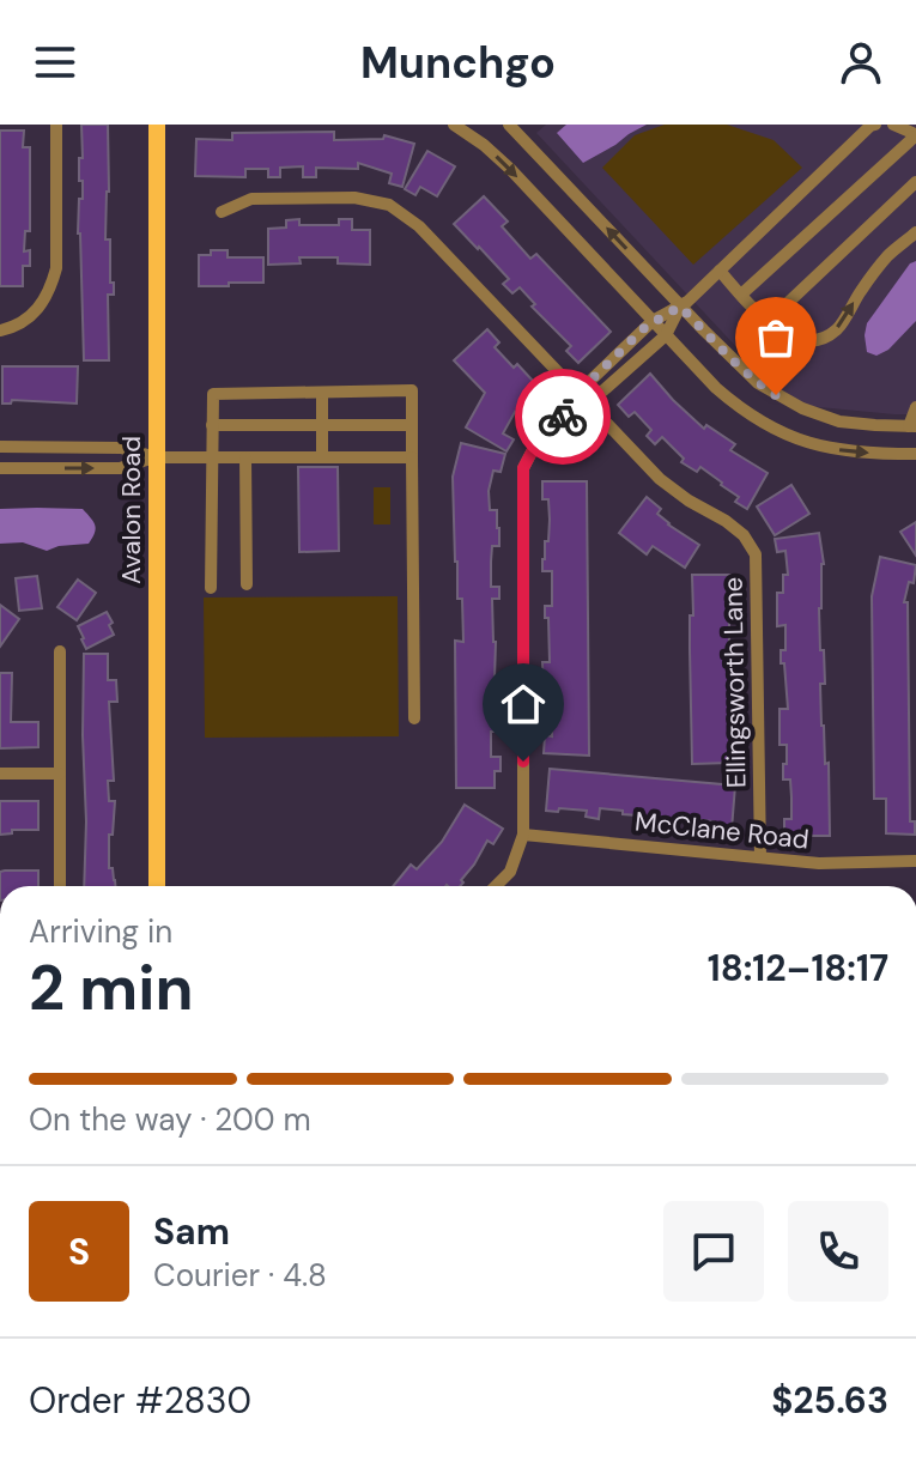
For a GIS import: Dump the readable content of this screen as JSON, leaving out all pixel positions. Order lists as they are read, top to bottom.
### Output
{
  "streets": {
    "main road": ["Avalon Road"],
    "street": ["Ellingsworth Lane", "McClane Road"]
  },
  "crossings": [
    ["Ellingsworth Lane", "McClane Road"]
  ],
  "page": {
    "header": "Munchgo",
    "heading": ["2 min", "Arriving in", "18:12–18:17"],
    "panel": [
      "Sam",
      "Courier · 4.8",
      "Order #2830",
      "$25.63"
    ],
    "bar": "On the way · 200 m",
    "round": "S"
  }
}
